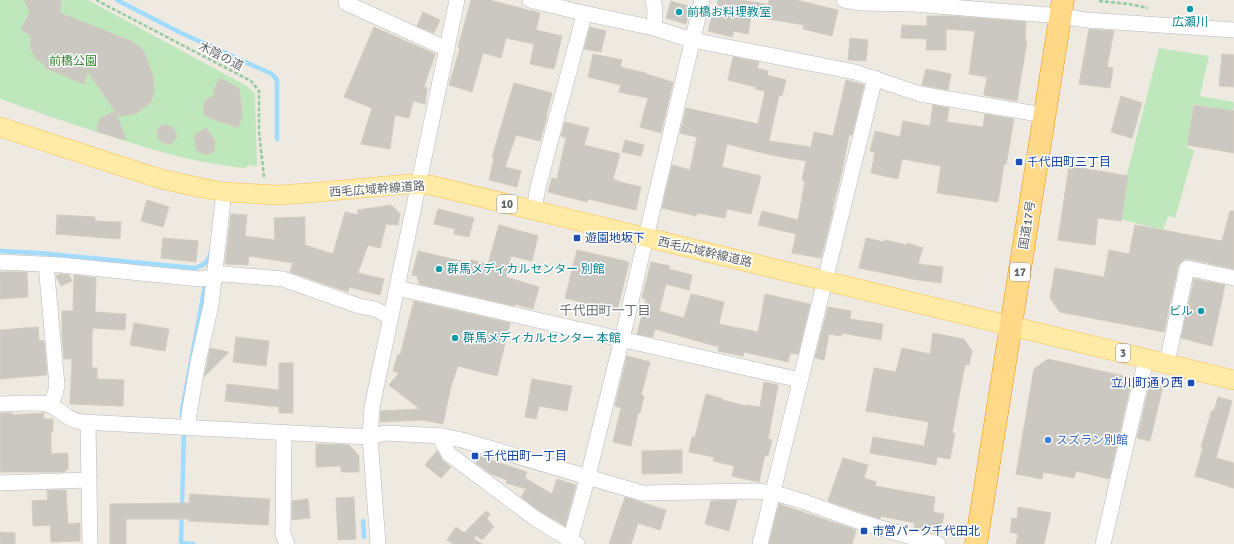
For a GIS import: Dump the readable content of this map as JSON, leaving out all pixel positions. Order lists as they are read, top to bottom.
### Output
{
  "streets": {
    "highway": ["国道17号", "17"],
    "main road": ["西毛広域幹線道路", "10", "3"],
    "path": ["木陰の道"]
  },
  "crossings": [
    ["西毛広域幹線道路", "国道17号"],
    ["西毛広域幹線道路", "3"],
    ["国道17号", "3"]
  ],
  "districts": ["千代田町一丁目"],
  "parks": ["前橋公園"],
  "places": {
    "other": [
      "広瀬川",
      "前橋お料理教室",
      "群馬メディカルセンター 別館",
      "ビル",
      "群馬メディカルセンター 本館",
      "スズラン別館"
    ],
    "transit": [
      "千代田町三丁目",
      "遊園地坂下",
      "立川町通り西",
      "千代田町一丁目",
      "市営パーク千代田北"
    ]
  }
}
